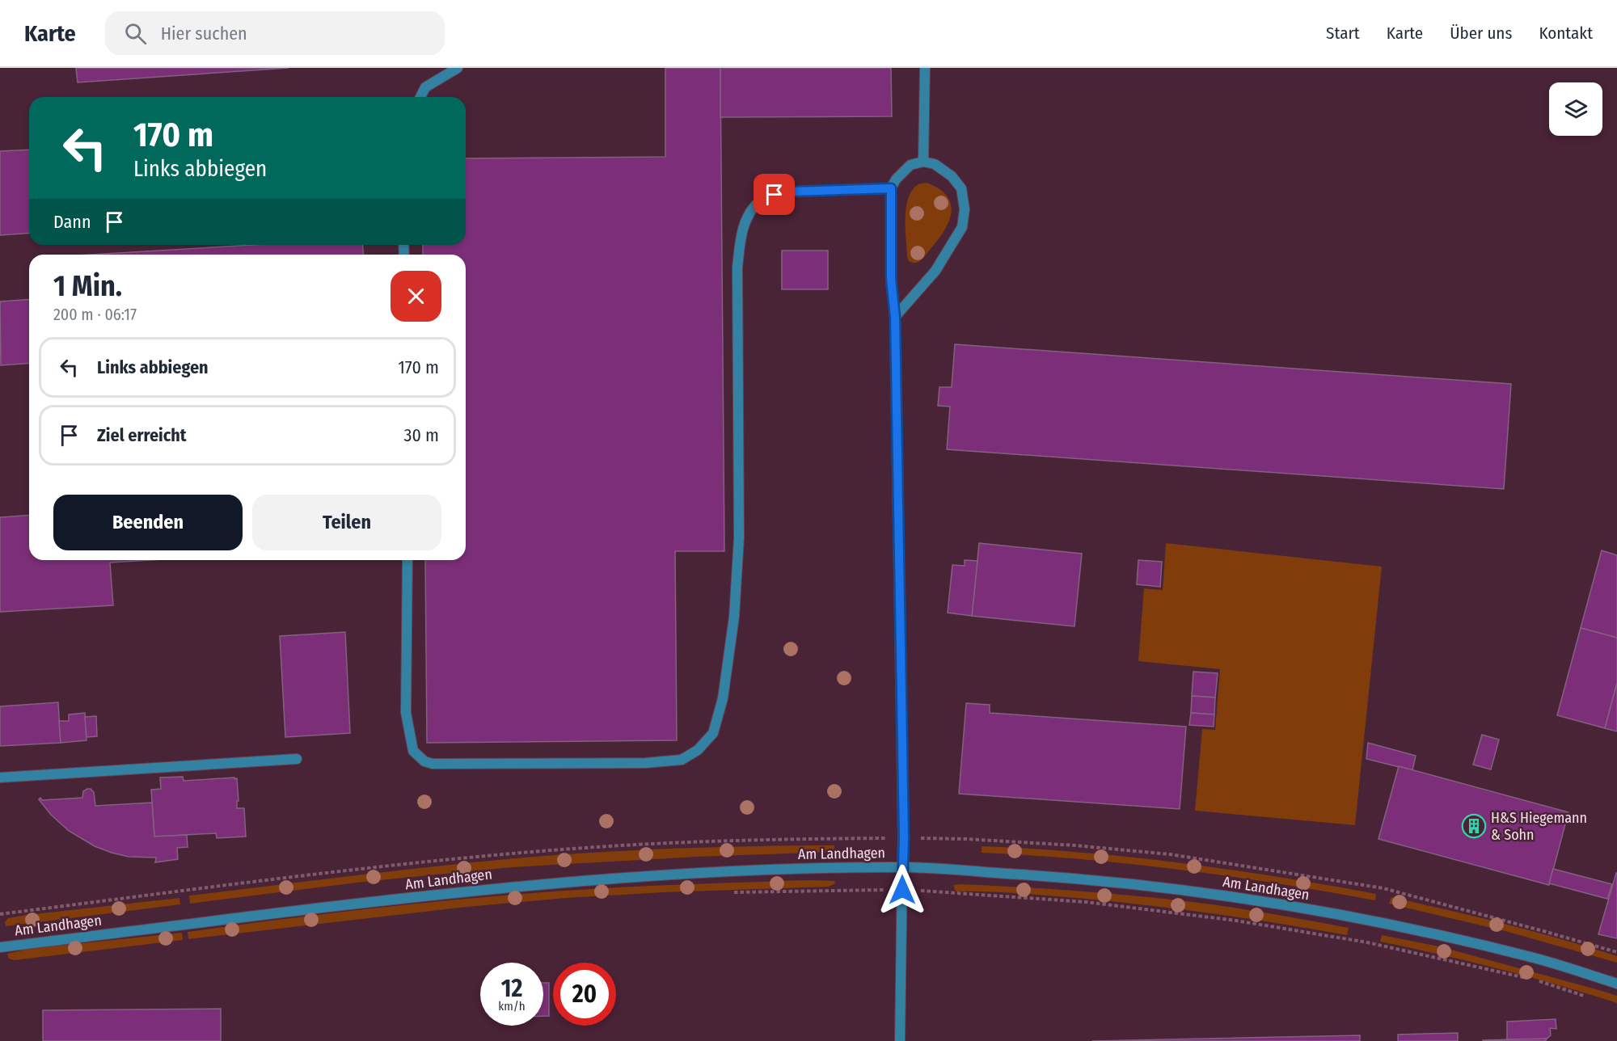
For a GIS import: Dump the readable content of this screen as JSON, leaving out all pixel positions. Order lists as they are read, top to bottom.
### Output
{
  "streets": {
    "street": ["Am Landhagen"]
  },
  "places": {
    "building": ["H&S Hiegemann & Sohn"]
  },
  "page": {
    "header": "Karte",
    "search": "Hier suchen",
    "nav": [
      "Start",
      "Karte",
      "Über uns",
      "Kontakt"
    ],
    "turn": ["170 m", "Links abbiegen"],
    "then": "Dann",
    "heading": ["1 Min.", "200 m · 06:17"],
    "list": [
      {
        "name": "Links abbiegen",
        "value": "170 m"
      },
      {
        "name": "Ziel erreicht",
        "value": "30 m"
      }
    ],
    "buttons": ["Beenden", "Teilen"],
    "speed": "12 km/h",
    "limit": "20"
  }
}
